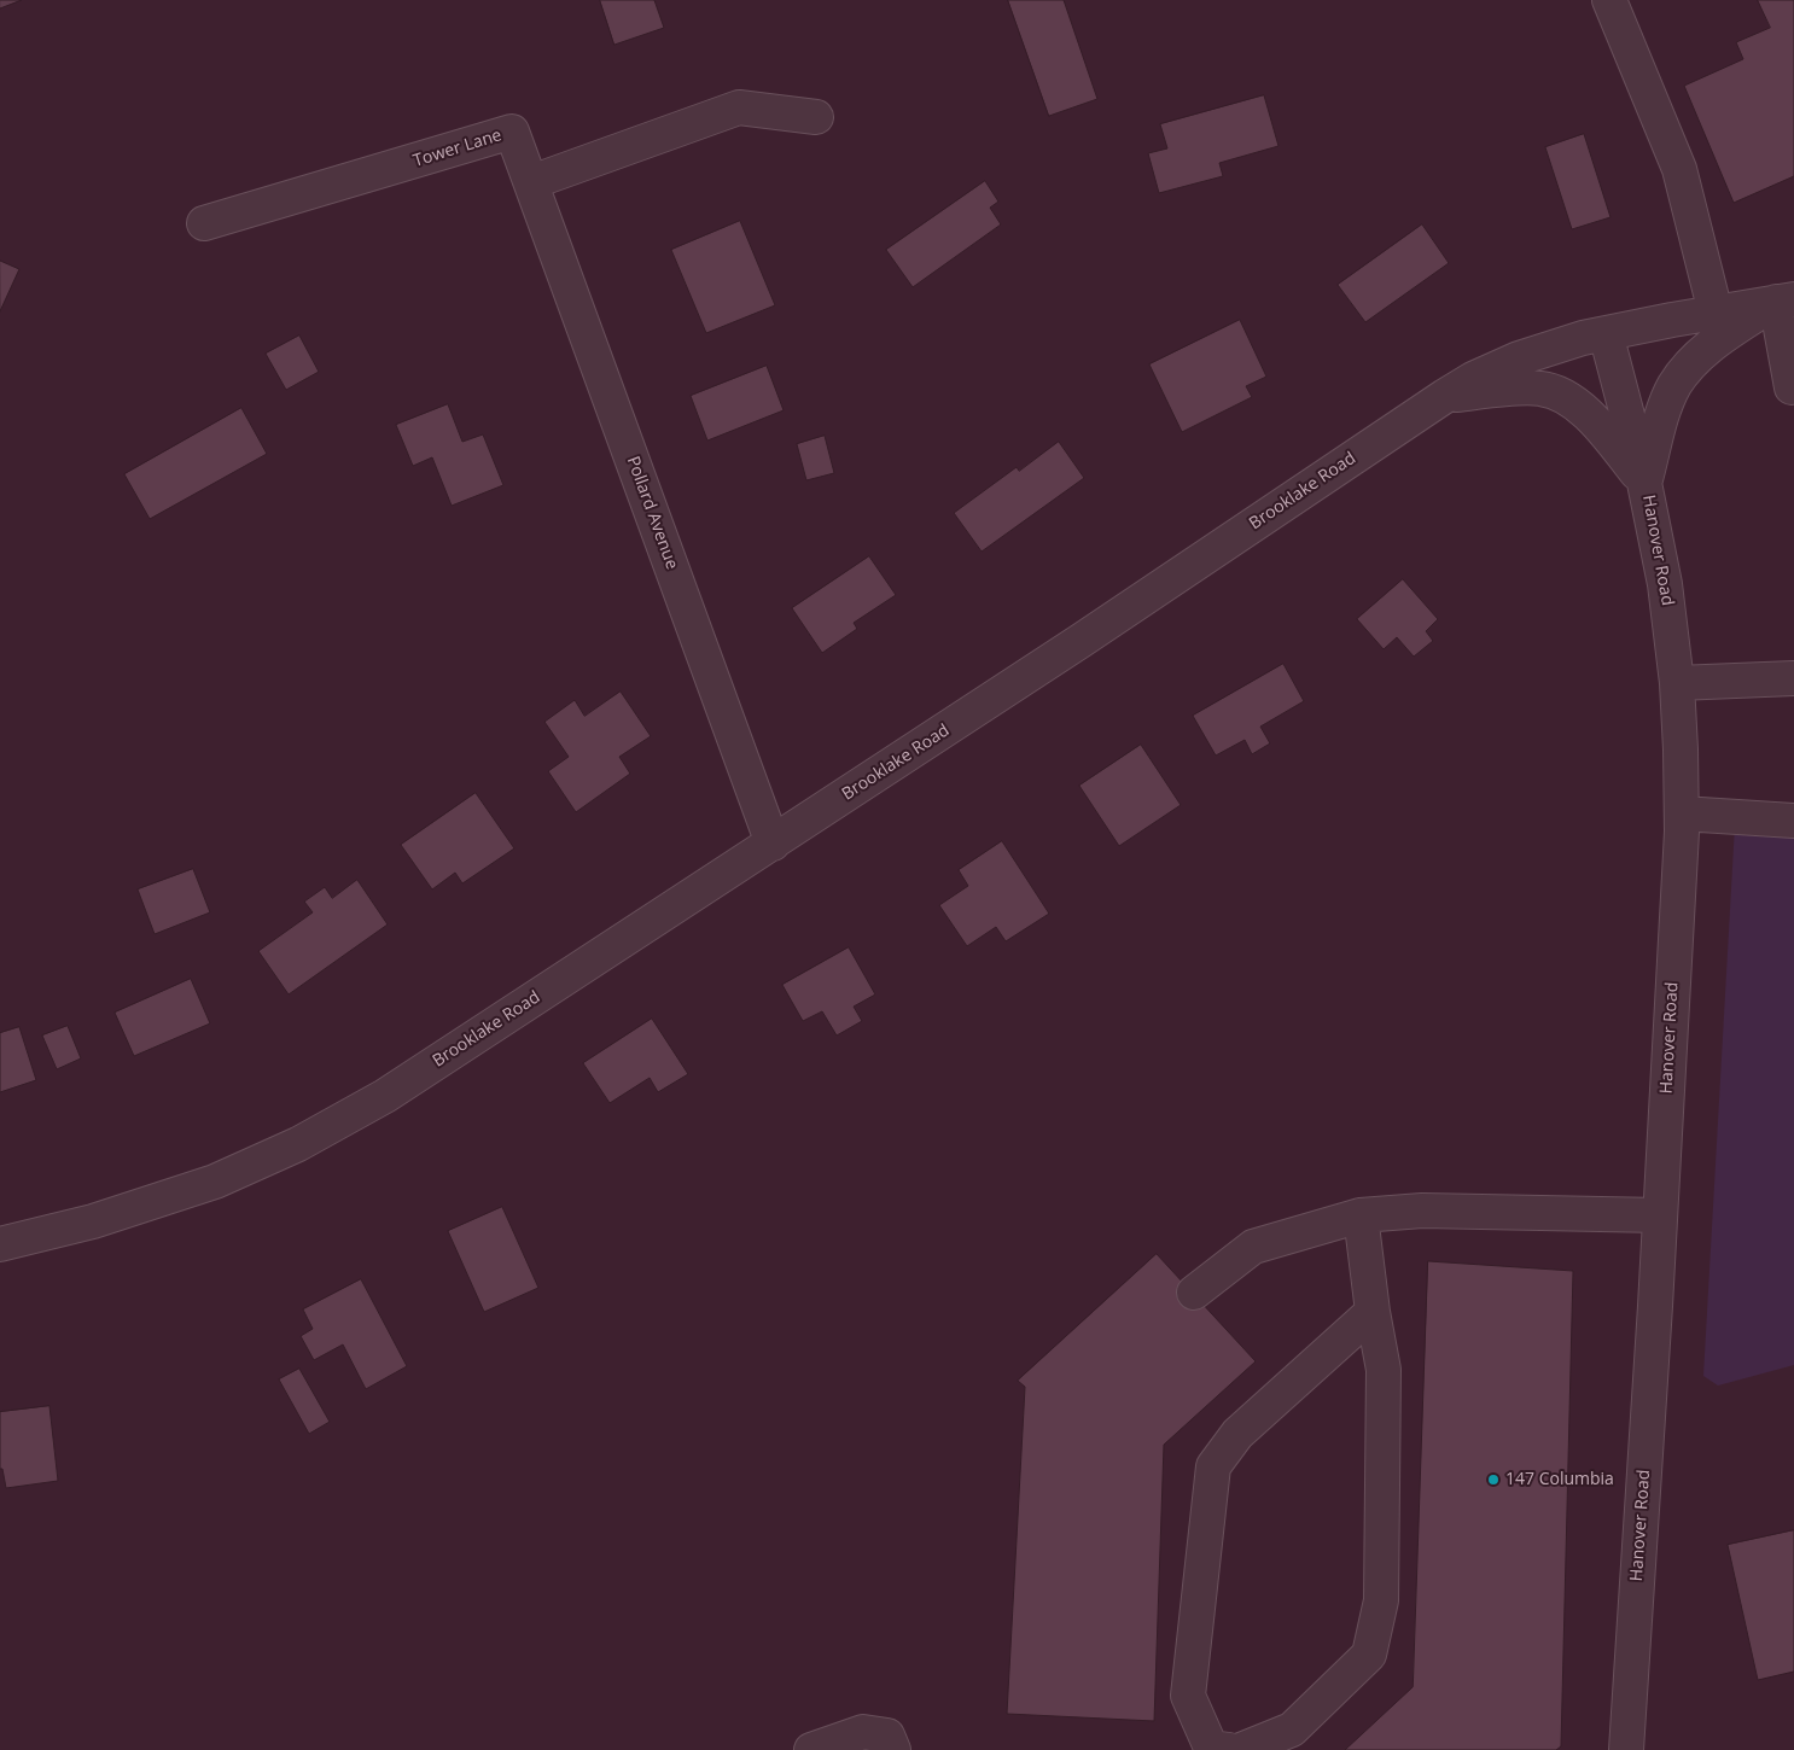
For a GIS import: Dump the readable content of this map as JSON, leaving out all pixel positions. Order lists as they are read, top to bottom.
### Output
{
  "streets": {
    "street": [
      "Tower Lane",
      "Brooklake Road",
      "Pollard Avenue",
      "Hanover Road"
    ]
  },
  "crossings": [
    ["Tower Lane", "Pollard Avenue"],
    ["Brooklake Road", "Pollard Avenue"],
    ["Brooklake Road", "Hanover Road"]
  ],
  "places": ["147 Columbia"]
}
